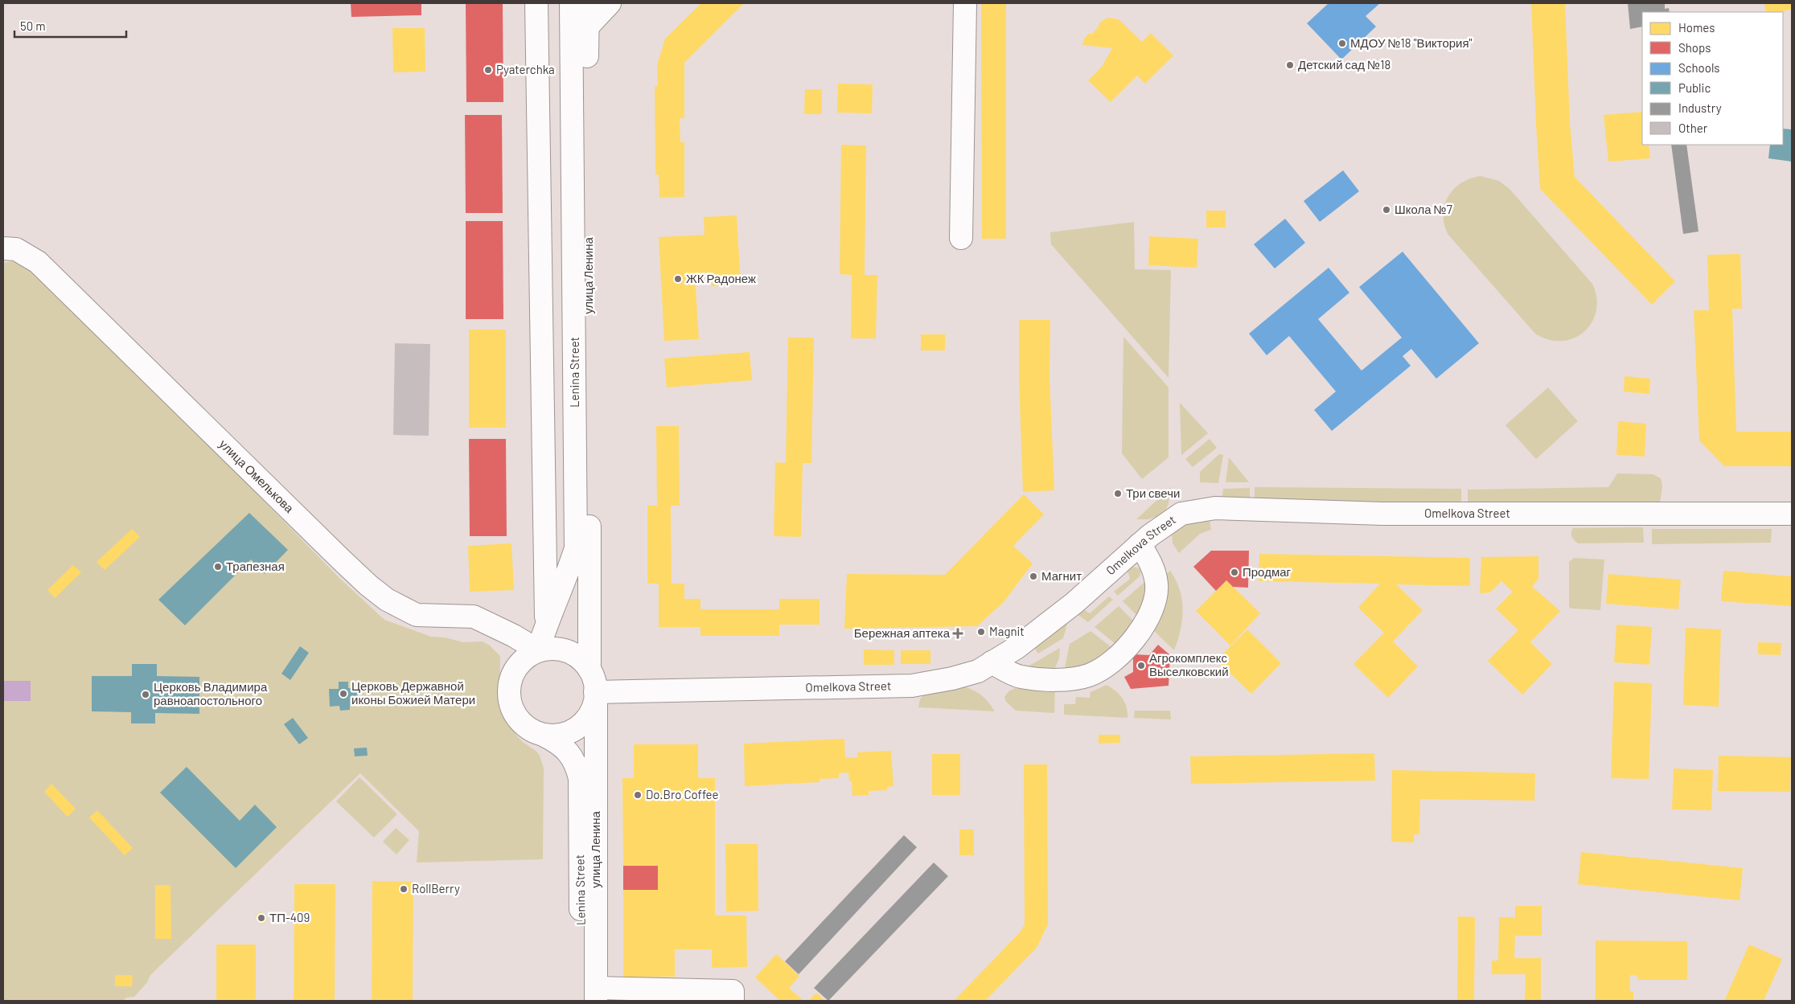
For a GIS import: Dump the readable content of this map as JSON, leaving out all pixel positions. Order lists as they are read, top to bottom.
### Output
{
  "streets": {
    "street": [
      "улица Ленина",
      "Lenina Street",
      "улица Омелькова",
      "Omelkova Street"
    ]
  },
  "crossings": [
    ["улица Ленина", "Lenina Street"],
    ["улица Ленина", "улица Омелькова"],
    ["улица Ленина", "Omelkova Street"],
    ["Lenina Street", "улица Омелькова"],
    ["Lenina Street", "Omelkova Street"],
    ["улица Омелькова", "Omelkova Street"]
  ],
  "places": {
    "other": [
      "МДОУ №18 \"Виктория\"",
      "Детский сад №18",
      "Pyaterchka",
      "Школа №7",
      "ЖК Радонеж",
      "Три свечи",
      "Трапезная",
      "Продмаг",
      "Магнит",
      "Magnit",
      "Агрокомплекс Выселковский",
      "Церковь Державной иконы Божией Матери",
      "Церковь Владимира равноапостольного",
      "Do.Bro Coffee",
      "RollBerry",
      "ТП-409"
    ],
    "health": ["Бережная аптека"]
  },
  "legend": [
    "Homes",
    "Shops",
    "Schools",
    "Public",
    "Industry",
    "Other"
  ],
  "scale_bar": "50 m"
}
